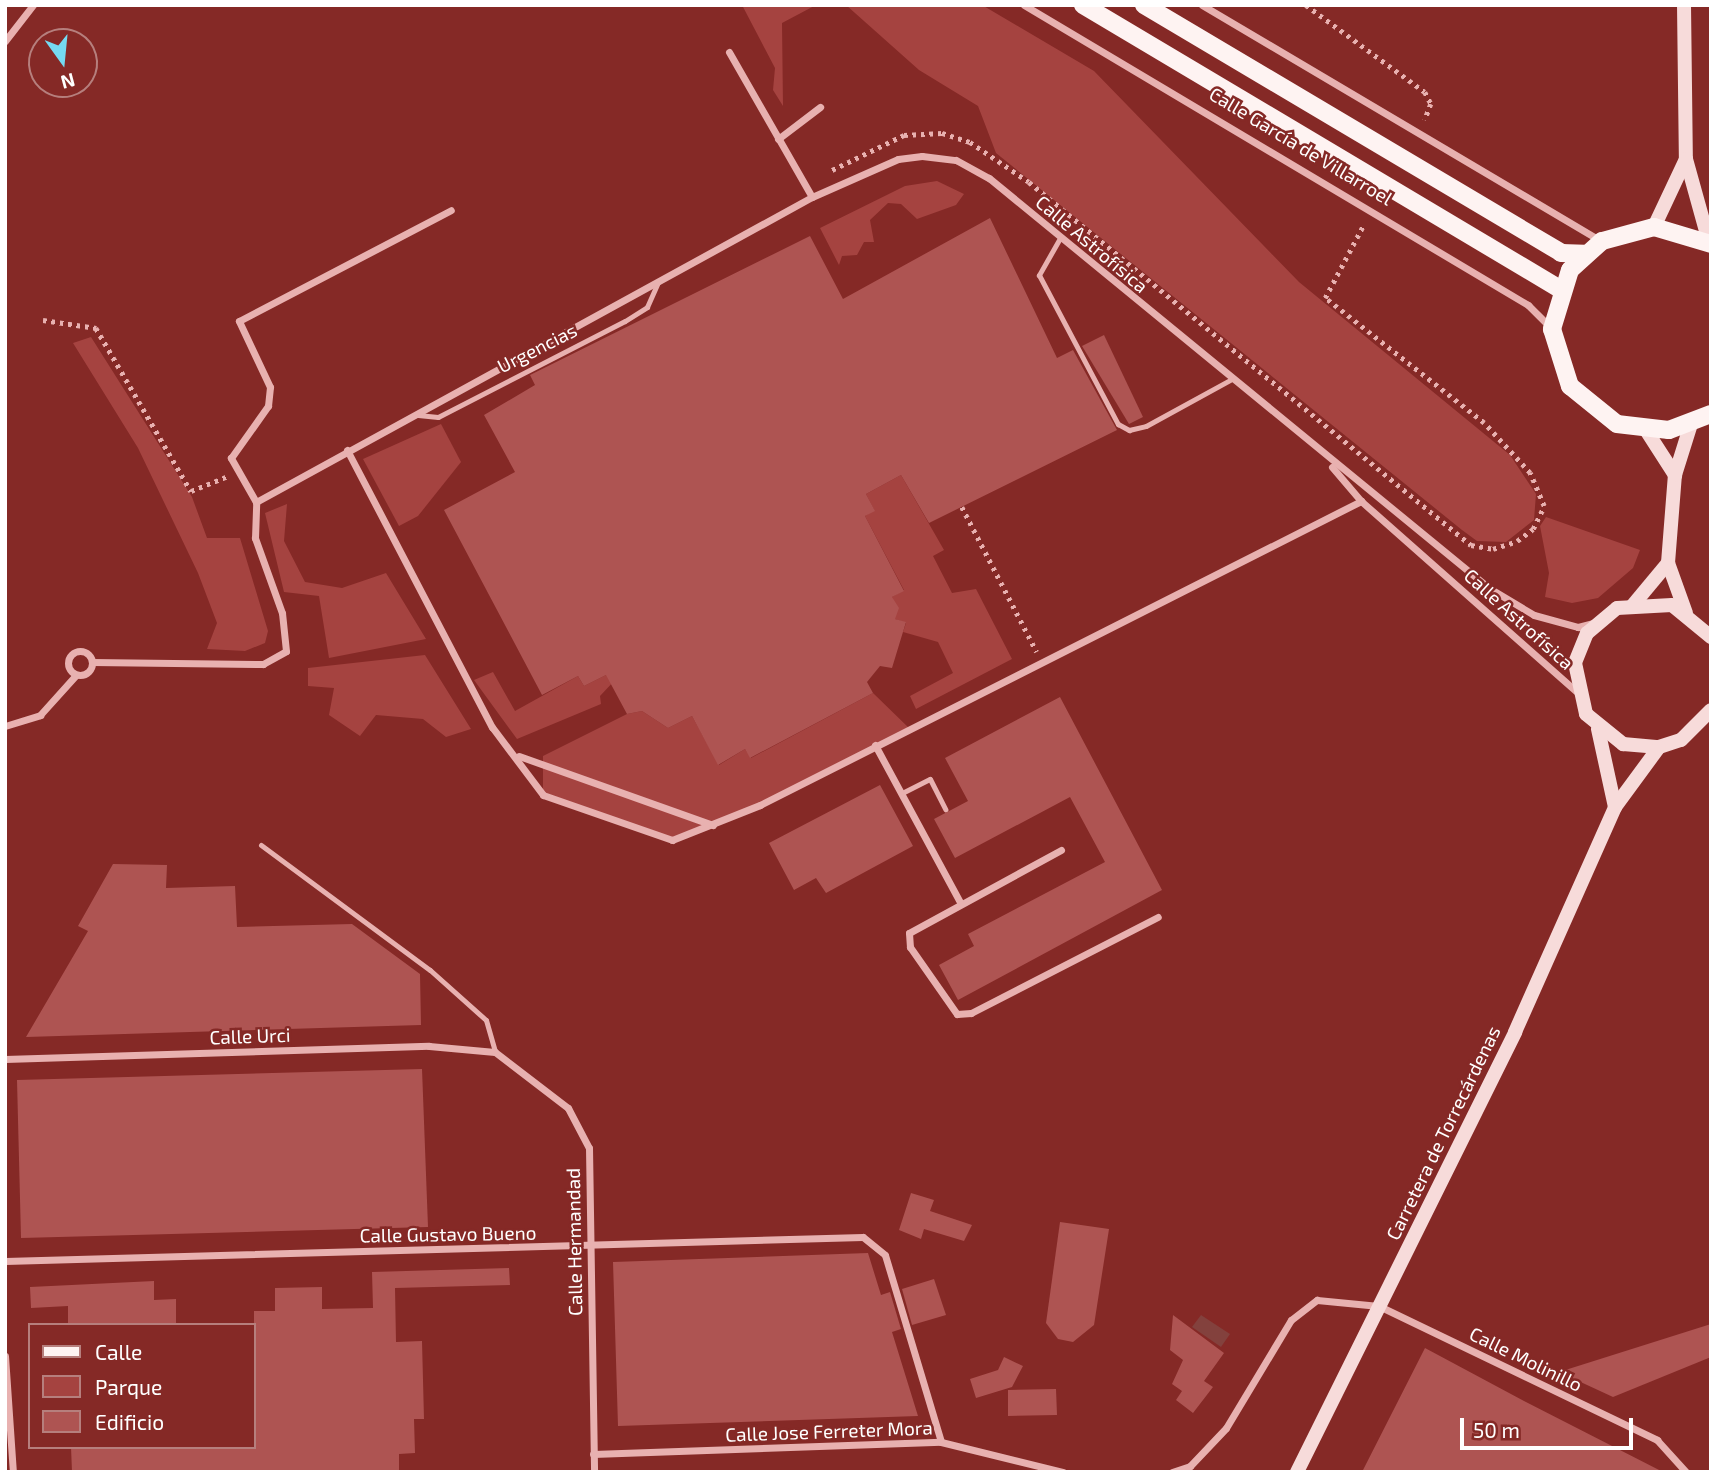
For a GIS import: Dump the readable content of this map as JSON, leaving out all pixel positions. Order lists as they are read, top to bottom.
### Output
{
  "streets": {
    "main road": ["Calle García de Villarroel"],
    "street": [
      "Calle Astrofísica",
      "Calle Urci",
      "Carretera de Torrecárdenas",
      "Calle Gustavo Bueno",
      "Calle Hermandad",
      "Calle Molinillo",
      "Calle Jose Ferreter Mora"
    ],
    "lane": ["Urgencias"]
  },
  "crossings": [
    ["Calle Astrofísica", "Urgencias"],
    ["Calle Urci", "Calle Hermandad"],
    ["Carretera de Torrecárdenas", "Calle Molinillo"],
    ["Calle Gustavo Bueno", "Calle Hermandad"],
    ["Calle Gustavo Bueno", "Calle Jose Ferreter Mora"],
    ["Calle Hermandad", "Calle Jose Ferreter Mora"]
  ],
  "legend": ["Calle", "Parque", "Edificio"],
  "scale_bar": "50 m",
  "north": "bottom"
}
